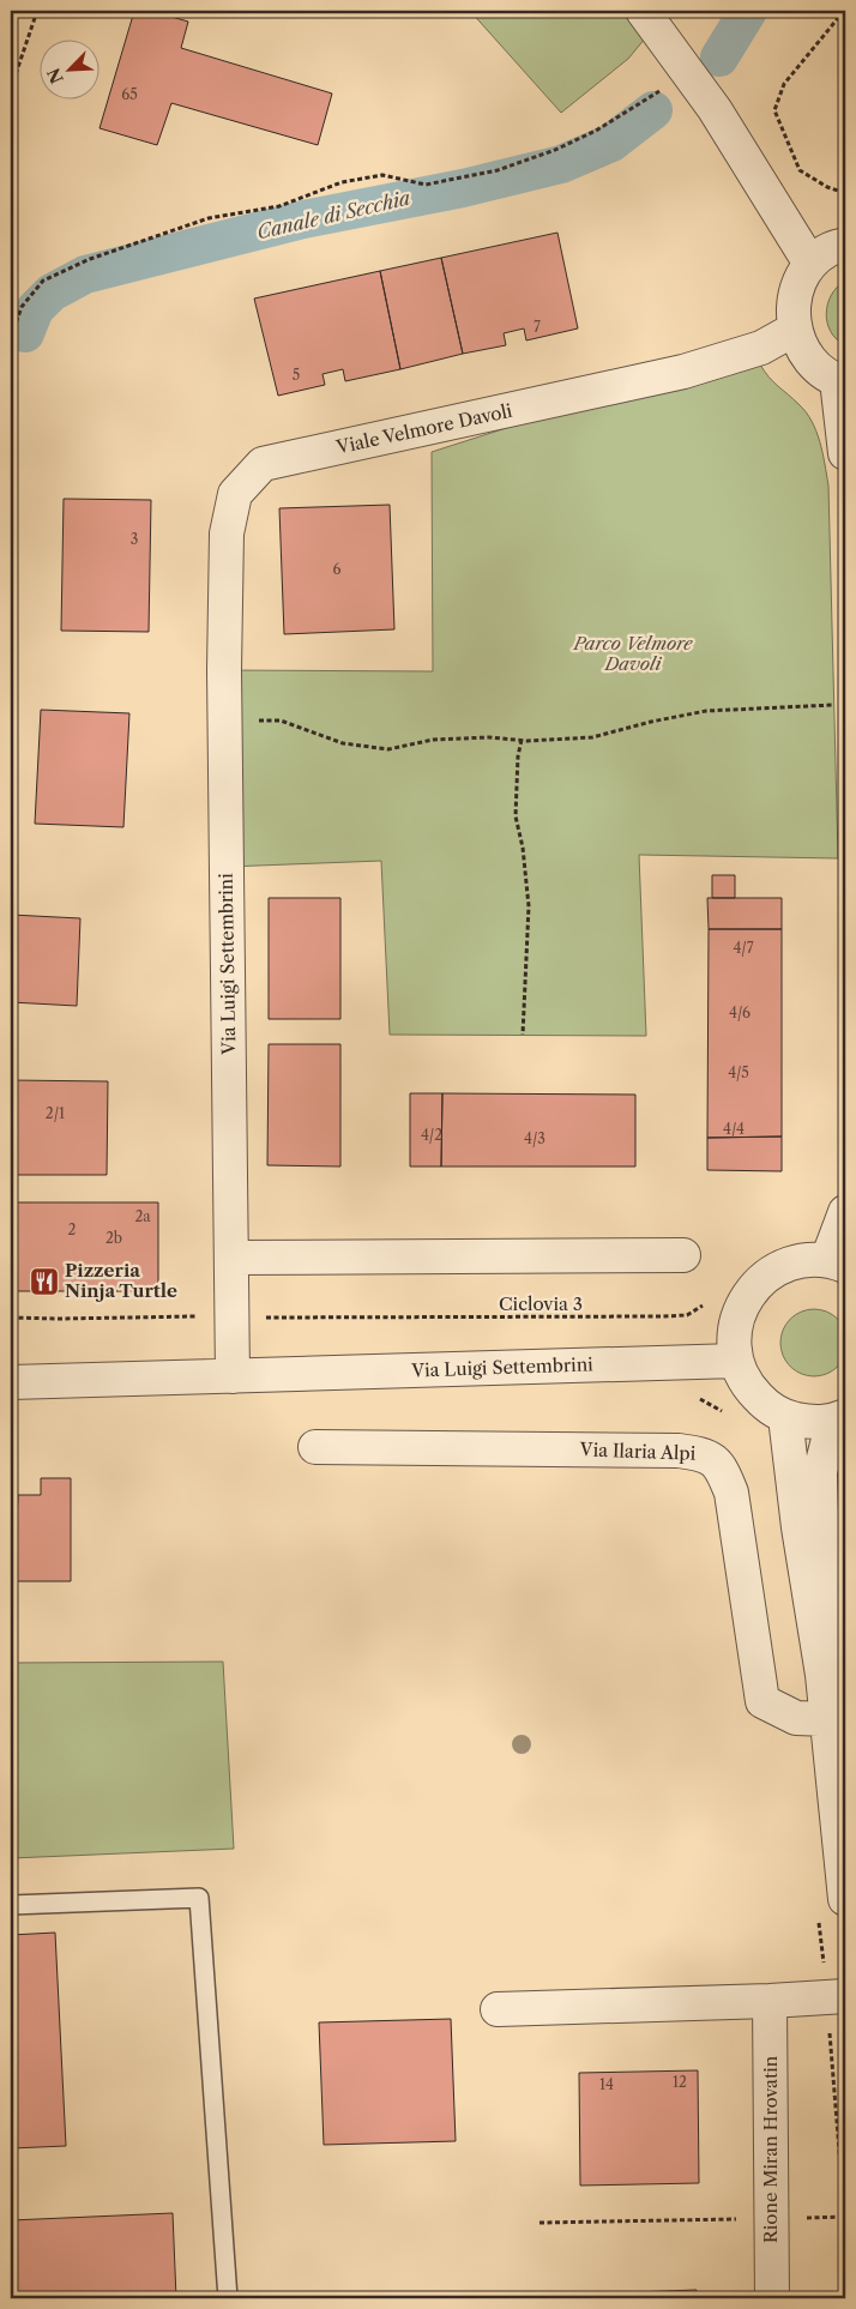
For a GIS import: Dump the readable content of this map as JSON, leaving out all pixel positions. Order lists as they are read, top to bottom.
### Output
{
  "streets": {
    "street": [
      "Viale Velmore Davoli",
      "Via Luigi Settembrini",
      "Via Ilaria Alpi",
      "Rione Miran Hrovatin"
    ],
    "path": ["Ciclovia 3"]
  },
  "crossings": [
    ["Viale Velmore Davoli", "Via Luigi Settembrini"],
    ["Via Luigi Settembrini", "Ciclovia 3"]
  ],
  "water": ["Canale di Secchia"],
  "parks": ["Parco Velmore Davoli"],
  "places": {
    "restaurant": ["Pizzeria Ninja Turtle"]
  },
  "house_numbers": [
    "65",
    "7",
    "5",
    "3",
    "6",
    "4/7",
    "4/6",
    "4/5",
    "2/1",
    "4/4",
    "4/2",
    "4/3",
    "2a",
    "2",
    "2b",
    "12",
    "14"
  ],
  "north": "bottom left"
}
